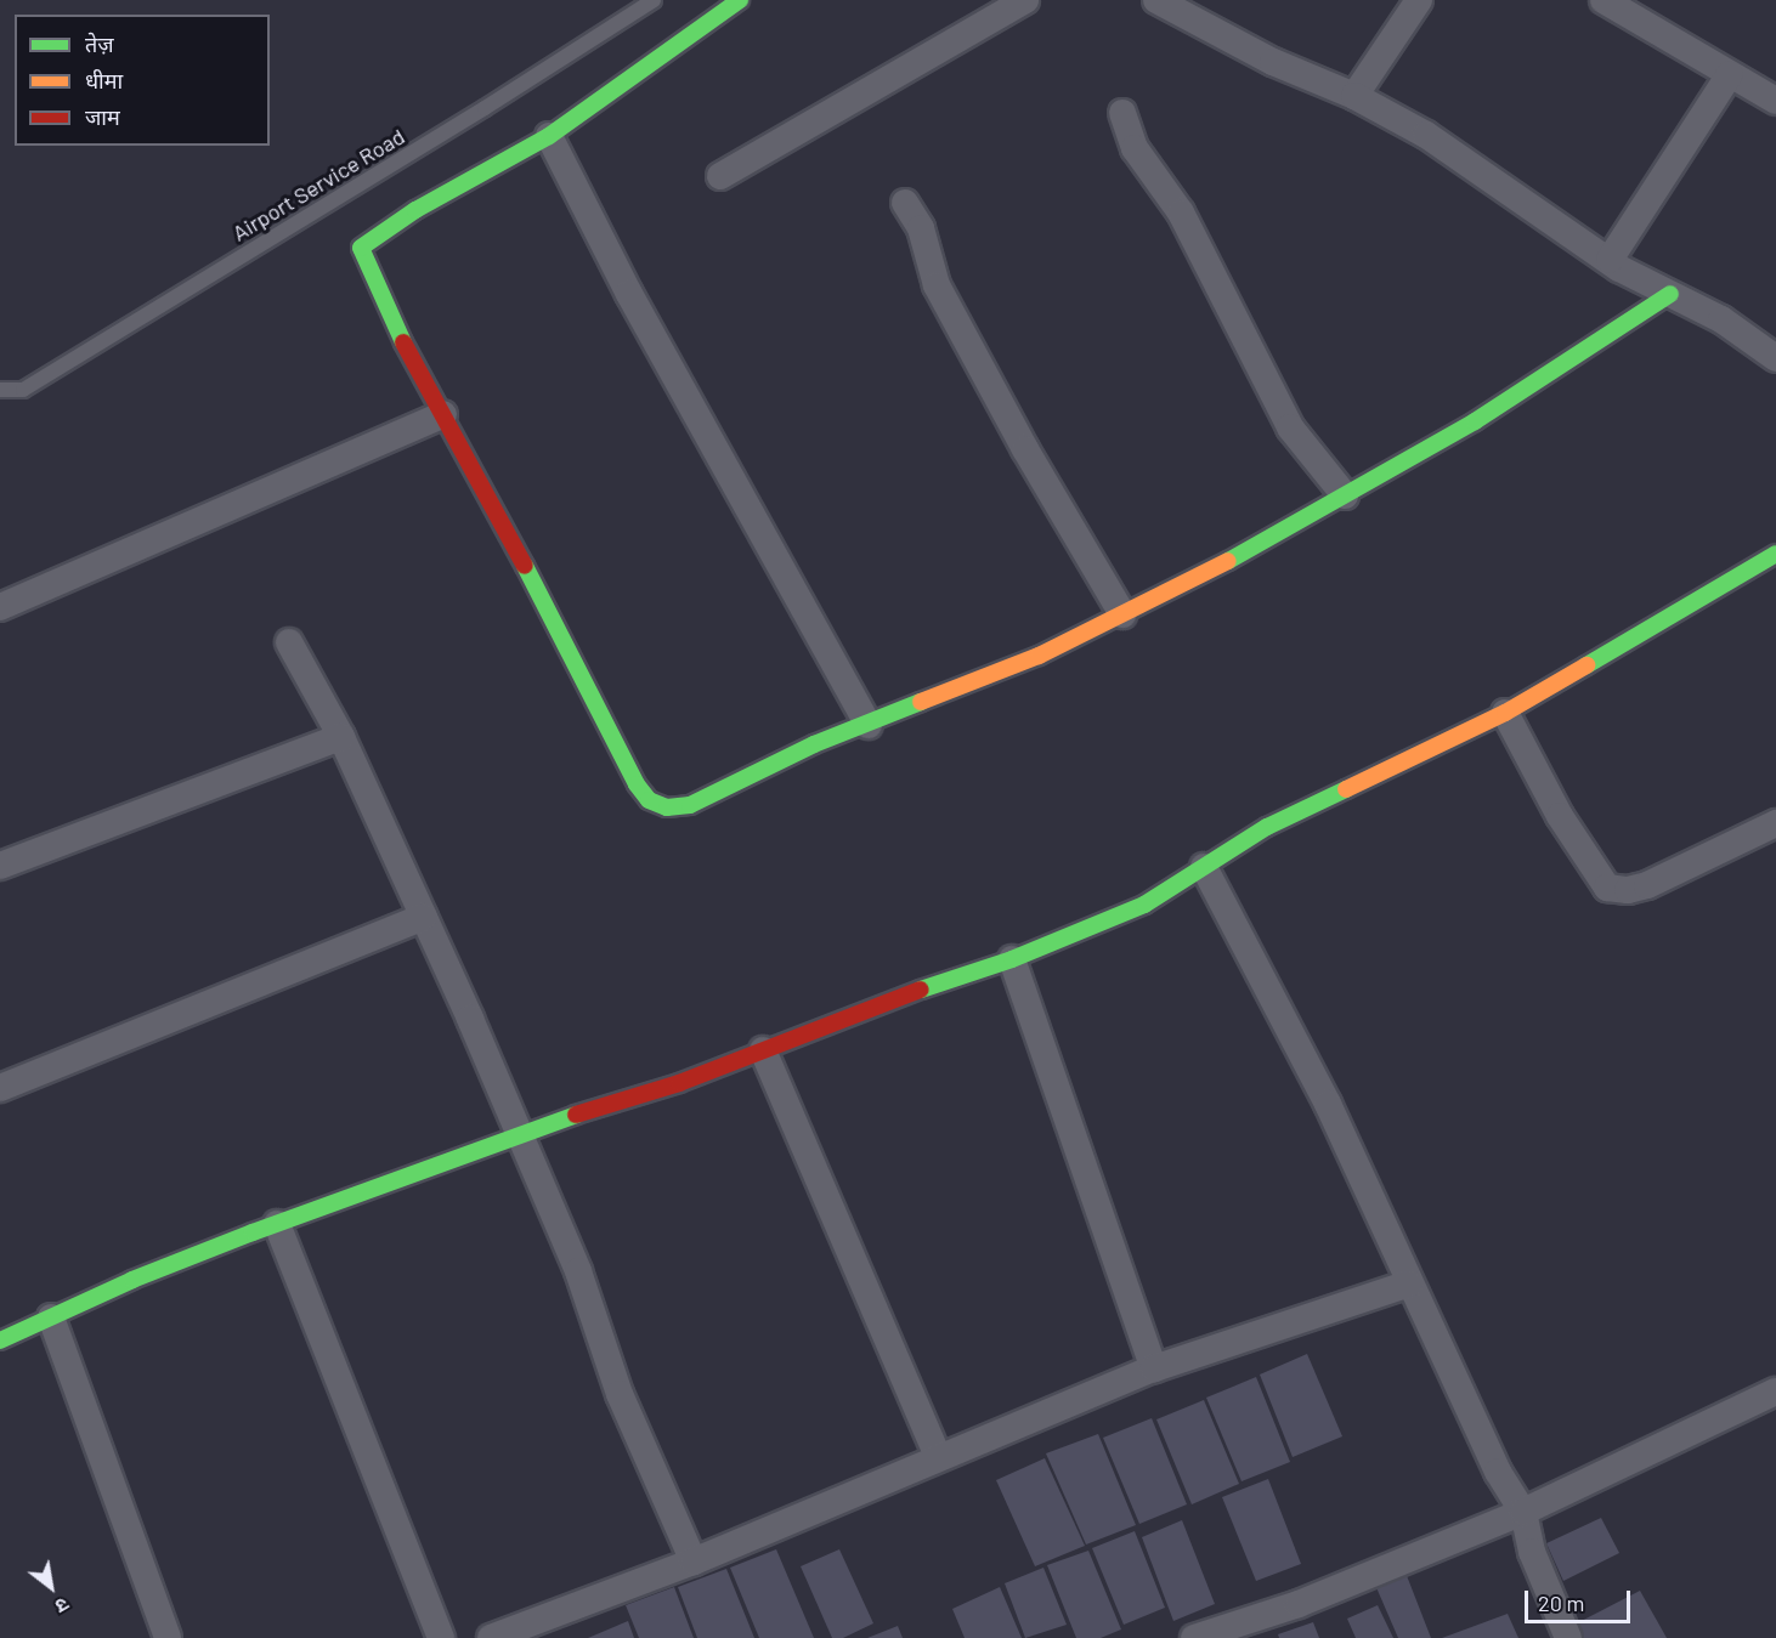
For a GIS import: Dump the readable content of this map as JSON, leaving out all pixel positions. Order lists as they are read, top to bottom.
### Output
{
  "streets": {
    "lane": ["Airport Service Road"]
  },
  "legend": ["तेज़", "धीमा", "जाम"],
  "scale_bar": "20 m",
  "north": "bottom right"
}
